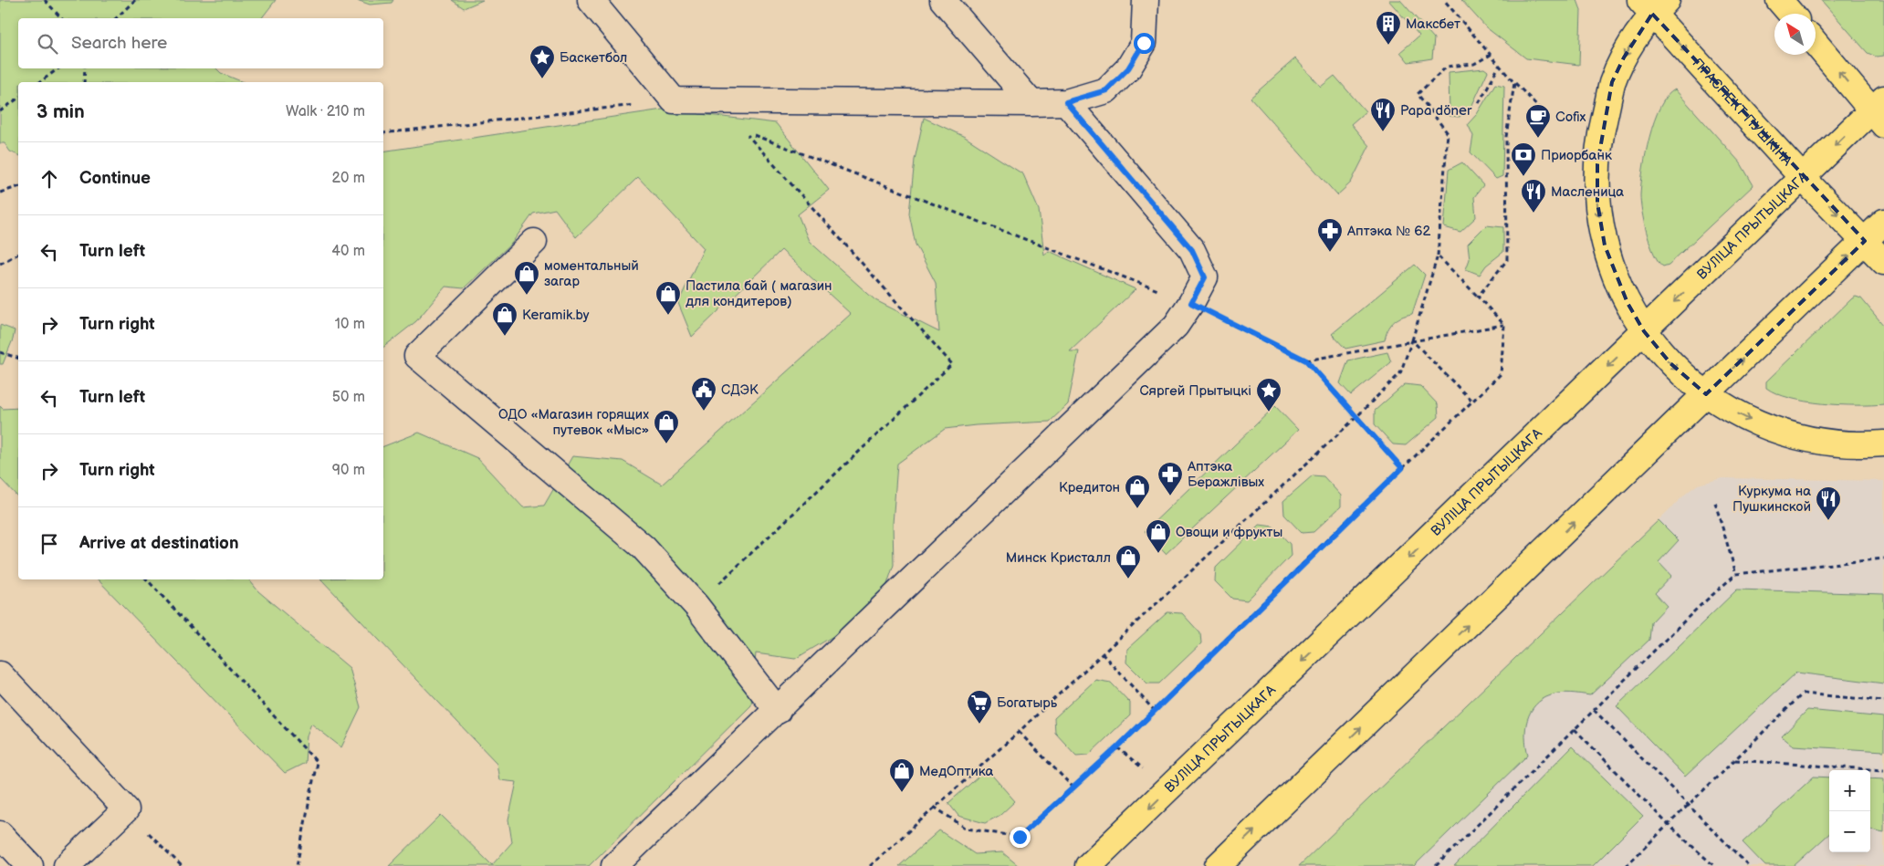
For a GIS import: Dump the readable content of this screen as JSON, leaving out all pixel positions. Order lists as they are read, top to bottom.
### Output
{
  "streets": {
    "main road": ["ПРАСПЕКТ ПУШКІНА", "ВУЛІЦА ПРЫТЫЦКАГА"]
  },
  "crossings": [
    ["ПРАСПЕКТ ПУШКІНА", "ВУЛІЦА ПРЫТЫЦКАГА"]
  ],
  "places": {
    "building": ["Максбет"],
    "place": ["Баскетбол", "Сяргей Прытыцкі"],
    "restaurant": ["Papa döner", "Масленица", "Куркума на Пушкинской"],
    "cafe": ["Cofix"],
    "bank": ["Приорбанк"],
    "pharmacy": ["Аптэка № 62", "Аптэка Беражлівых"],
    "shop": [
      "моментальный загар",
      "Пастила бай ( магазин для кондитеров)",
      "Keramik.by",
      "ОДО «Магазин горящих путевок «Мыс»",
      "Кредитон",
      "Овощи и фрукты",
      "Минск Кристалл",
      "МедОптика"
    ],
    "public building": ["СДЭК"],
    "supermarket": ["Богатырь"]
  },
  "north": "top left",
  "page": {
    "search": "Search here",
    "heading": ["3 min", "Walk · 210 m"],
    "list": [
      ["Continue", "20 m"],
      ["Turn left", "40 m"],
      ["Turn right", "10 m"],
      ["Turn left", "50 m"],
      ["Turn right", "90 m"],
      "Arrive at destination"
    ],
    "map_buttons": ["+", "−"]
  }
}
